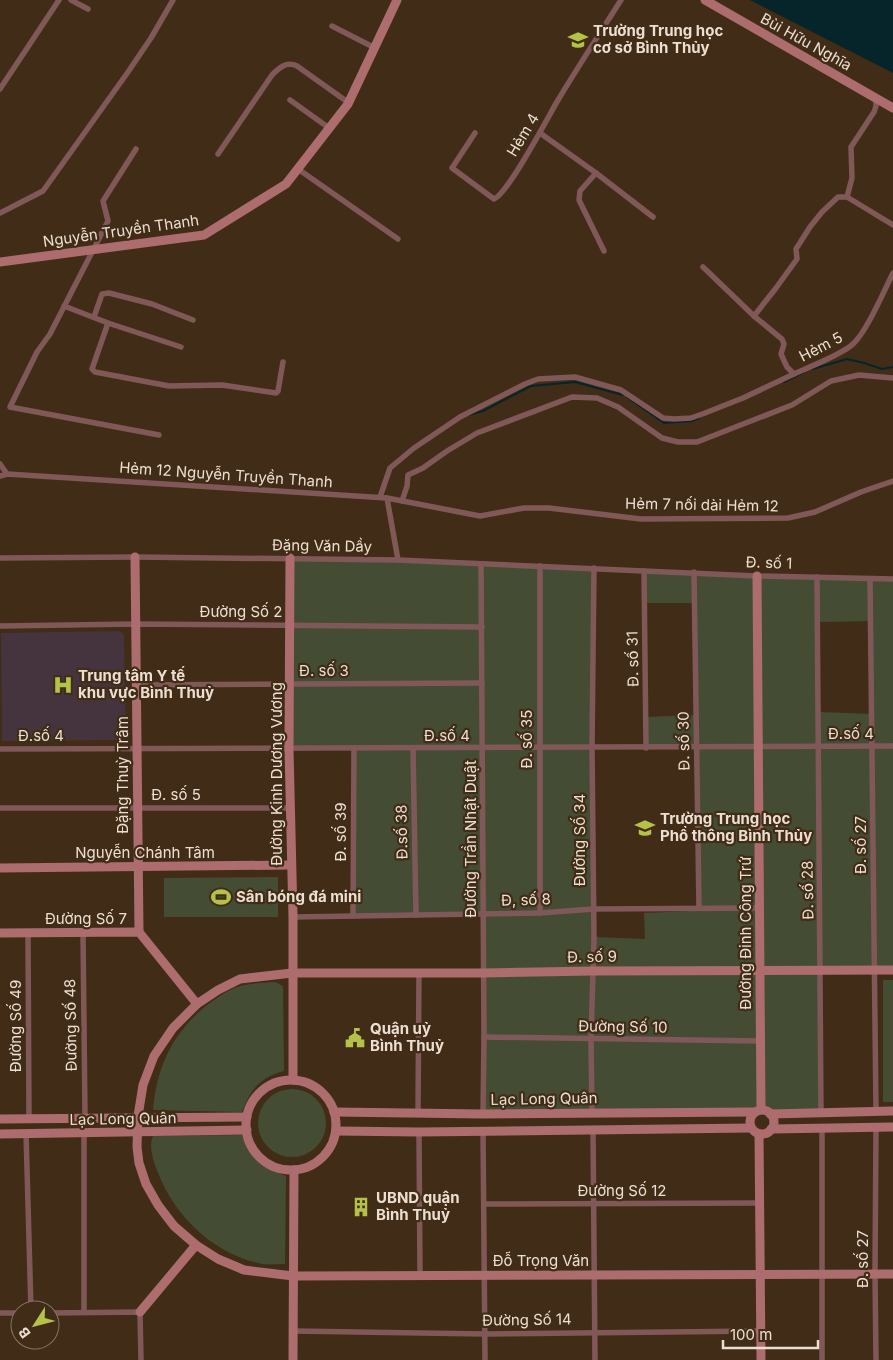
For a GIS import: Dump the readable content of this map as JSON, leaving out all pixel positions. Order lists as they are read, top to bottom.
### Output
{
  "streets": {
    "street": [
      "Bùi Hữu Nghĩa",
      "Hẻm 4",
      "Nguyễn Truyền Thanh",
      "Hẻm 5",
      "Hẻm 12 Nguyễn Truyền Thanh",
      "Hẻm 7 nối dài Hẻm 12",
      "Đặng Văn Dầy",
      "Đ. số 1",
      "Đường Số 2",
      "Đ. số 31",
      "Đ. số 3",
      "Đ.số 4",
      "Đ. số 35",
      "Đ. số 30",
      "Đường Kinh Dương Vương",
      "Đặng Thuỳ Trâm",
      "Đ. số 5",
      "Đ. số 39",
      "Đ.số 38",
      "Đường Trần Nhật Duật",
      "Đường Số 34",
      "Đ. số 27",
      "Nguyễn Chánh Tâm",
      "Đ. số 28",
      "Đ, số 8",
      "Đường Số 7",
      "Đường Đinh Công Trứ",
      "Đ. số 9",
      "Đường Số 48",
      "Đường Số 49",
      "Đường Số 10",
      "Lạc Long Quân",
      "Đường Số 12",
      "Đỗ Trọng Văn",
      "Đường Số 14"
    ]
  },
  "crossings": [
    ["Hẻm 12 Nguyễn Truyền Thanh", "Hẻm 7 nối dài Hẻm 12"],
    ["Đặng Văn Dầy", "Đ. số 1"],
    ["Đặng Văn Dầy", "Đ. số 31"],
    ["Đặng Văn Dầy", "Đ. số 35"],
    ["Đặng Văn Dầy", "Đường Kinh Dương Vương"],
    ["Đặng Văn Dầy", "Đặng Thuỳ Trâm"],
    ["Đặng Văn Dầy", "Đường Trần Nhật Duật"],
    ["Đặng Văn Dầy", "Đường Số 34"],
    ["Đ. số 1", "Đ. số 31"],
    ["Đ. số 1", "Đ. số 30"],
    ["Đ. số 1", "Đ. số 27"],
    ["Đ. số 1", "Đ. số 28"],
    ["Đ. số 1", "Đường Đinh Công Trứ"],
    ["Đường Số 2", "Đường Kinh Dương Vương"],
    ["Đường Số 2", "Đặng Thuỳ Trâm"],
    ["Đường Số 2", "Đường Trần Nhật Duật"],
    ["Đ. số 31", "Đ.số 4"],
    ["Đ. số 3", "Đường Kinh Dương Vương"],
    ["Đ. số 3", "Đặng Thuỳ Trâm"],
    ["Đ. số 3", "Đường Trần Nhật Duật"],
    ["Đ.số 4", "Đ. số 35"],
    ["Đ.số 4", "Đ. số 30"],
    ["Đ.số 4", "Đường Kinh Dương Vương"],
    ["Đ.số 4", "Đặng Thuỳ Trâm"],
    ["Đ.số 4", "Đ. số 39"],
    ["Đ.số 4", "Đ.số 38"],
    ["Đ.số 4", "Đường Trần Nhật Duật"],
    ["Đ.số 4", "Đường Số 34"],
    ["Đ.số 4", "Đ. số 27"],
    ["Đ.số 4", "Đ. số 28"],
    ["Đ.số 4", "Đường Đinh Công Trứ"],
    ["Đ. số 35", "Đ, số 8"],
    ["Đ. số 30", "Đ, số 8"],
    ["Đường Kinh Dương Vương", "Đ. số 5"],
    ["Đường Kinh Dương Vương", "Nguyễn Chánh Tâm"],
    ["Đường Kinh Dương Vương", "Đ, số 8"],
    ["Đường Kinh Dương Vương", "Đ. số 9"],
    ["Đường Kinh Dương Vương", "Lạc Long Quân"],
    ["Đặng Thuỳ Trâm", "Đ. số 5"],
    ["Đặng Thuỳ Trâm", "Nguyễn Chánh Tâm"],
    ["Đặng Thuỳ Trâm", "Đường Số 7"],
    ["Đ. số 39", "Đ, số 8"],
    ["Đ.số 38", "Đ, số 8"],
    ["Đường Trần Nhật Duật", "Đ, số 8"],
    ["Đường Trần Nhật Duật", "Đ. số 9"],
    ["Đường Trần Nhật Duật", "Đường Số 10"],
    ["Đường Trần Nhật Duật", "Lạc Long Quân"],
    ["Đường Số 34", "Đ, số 8"],
    ["Đường Số 34", "Đ. số 9"],
    ["Đường Số 34", "Đường Số 10"],
    ["Đường Số 34", "Lạc Long Quân"],
    ["Đ. số 27", "Đ. số 9"],
    ["Đ. số 27", "Đỗ Trọng Văn"],
    ["Đ. số 28", "Đ. số 9"],
    ["Đ, số 8", "Đường Đinh Công Trứ"],
    ["Đường Số 7", "Đ. số 9"],
    ["Đường Số 7", "Đường Số 48"],
    ["Đường Số 7", "Đường Số 49"],
    ["Đường Số 7", "Đỗ Trọng Văn"],
    ["Đường Đinh Công Trứ", "Đ. số 9"],
    ["Đường Đinh Công Trứ", "Đường Số 10"],
    ["Đường Đinh Công Trứ", "Lạc Long Quân"],
    ["Đ. số 9", "Đỗ Trọng Văn"],
    ["Đường Số 48", "Lạc Long Quân"],
    ["Đường Số 49", "Lạc Long Quân"],
    ["Lạc Long Quân", "Đỗ Trọng Văn"]
  ],
  "places": {
    "school or university": ["Trường Trung học cơ sở Bình Thủy", "Trường Trung học Phổ thông Bình Thủy"],
    "hospital": ["Trung tâm Y tế khu vực Bình Thuỷ"],
    "sports": ["Sân bóng đá mini"],
    "public building": ["Quận uỷ Bình Thuỷ"],
    "building": ["UBND quận Bình Thuỷ"]
  },
  "scale_bar": "100 m",
  "north": "bottom left"
}
